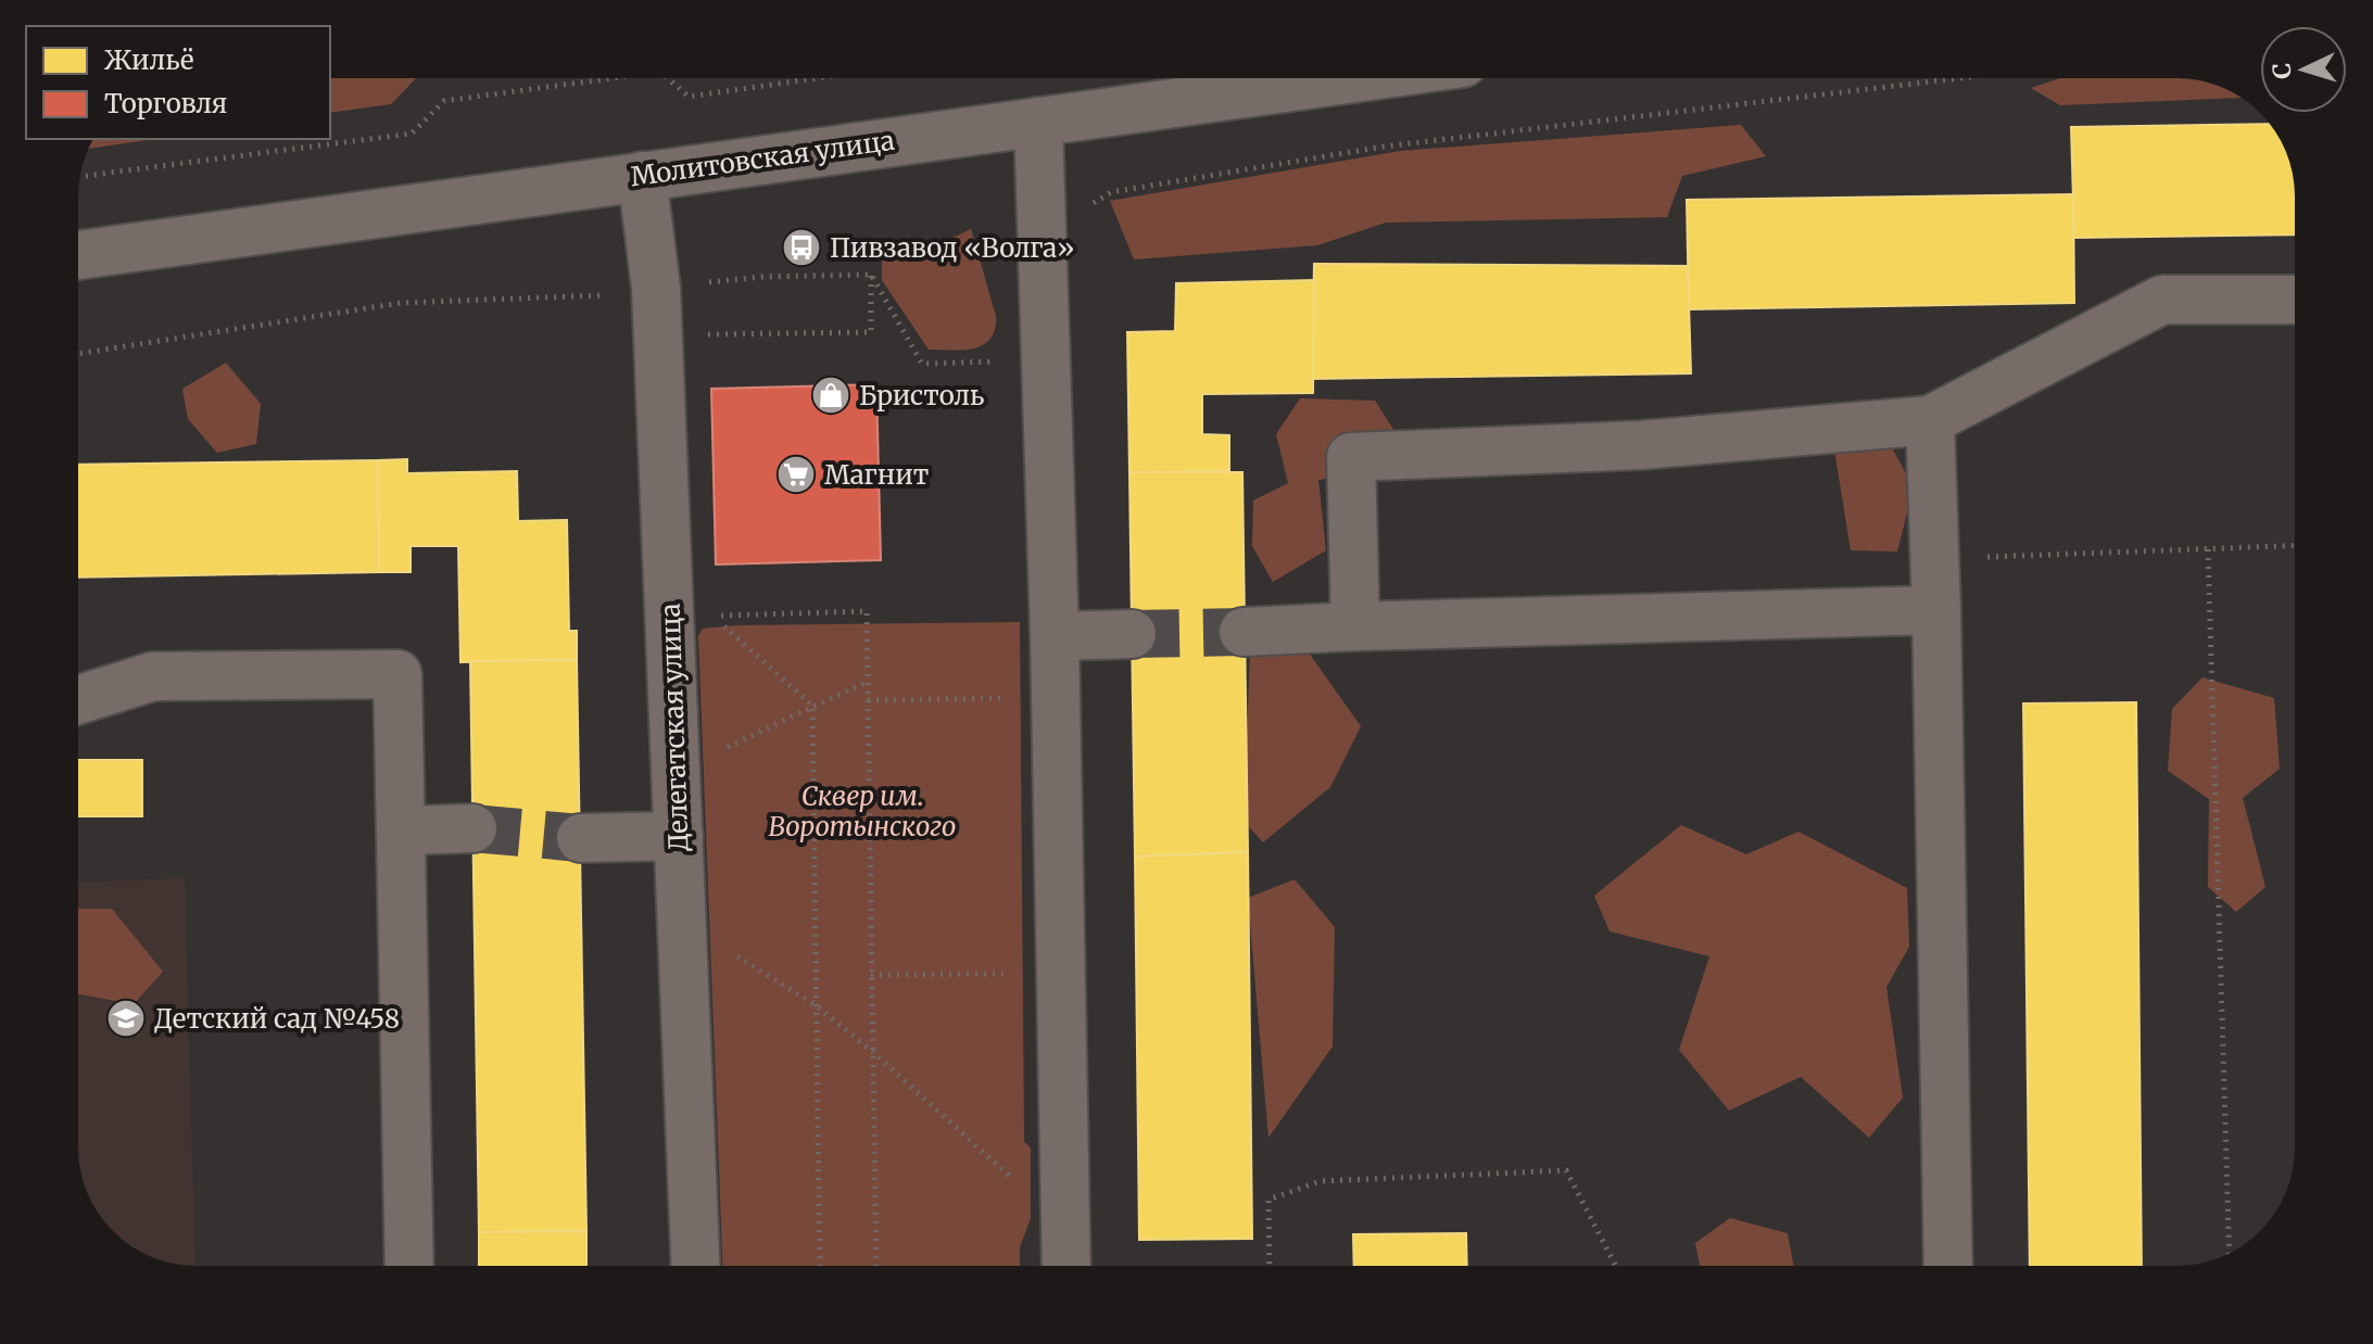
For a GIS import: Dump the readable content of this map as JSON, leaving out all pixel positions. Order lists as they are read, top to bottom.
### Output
{
  "streets": {
    "street": ["Молитовская улица", "Делегатская улица"]
  },
  "crossings": [
    ["Молитовская улица", "Делегатская улица"]
  ],
  "parks": ["Сквер им. Воротынского"],
  "places": {
    "bus stop": ["Пивзавод «Волга»"],
    "shop": ["Бристоль"],
    "supermarket": ["Магнит"],
    "school or university": ["Детский сад №458"]
  },
  "legend": ["Жильё", "Торговля"],
  "north": "left"
}
